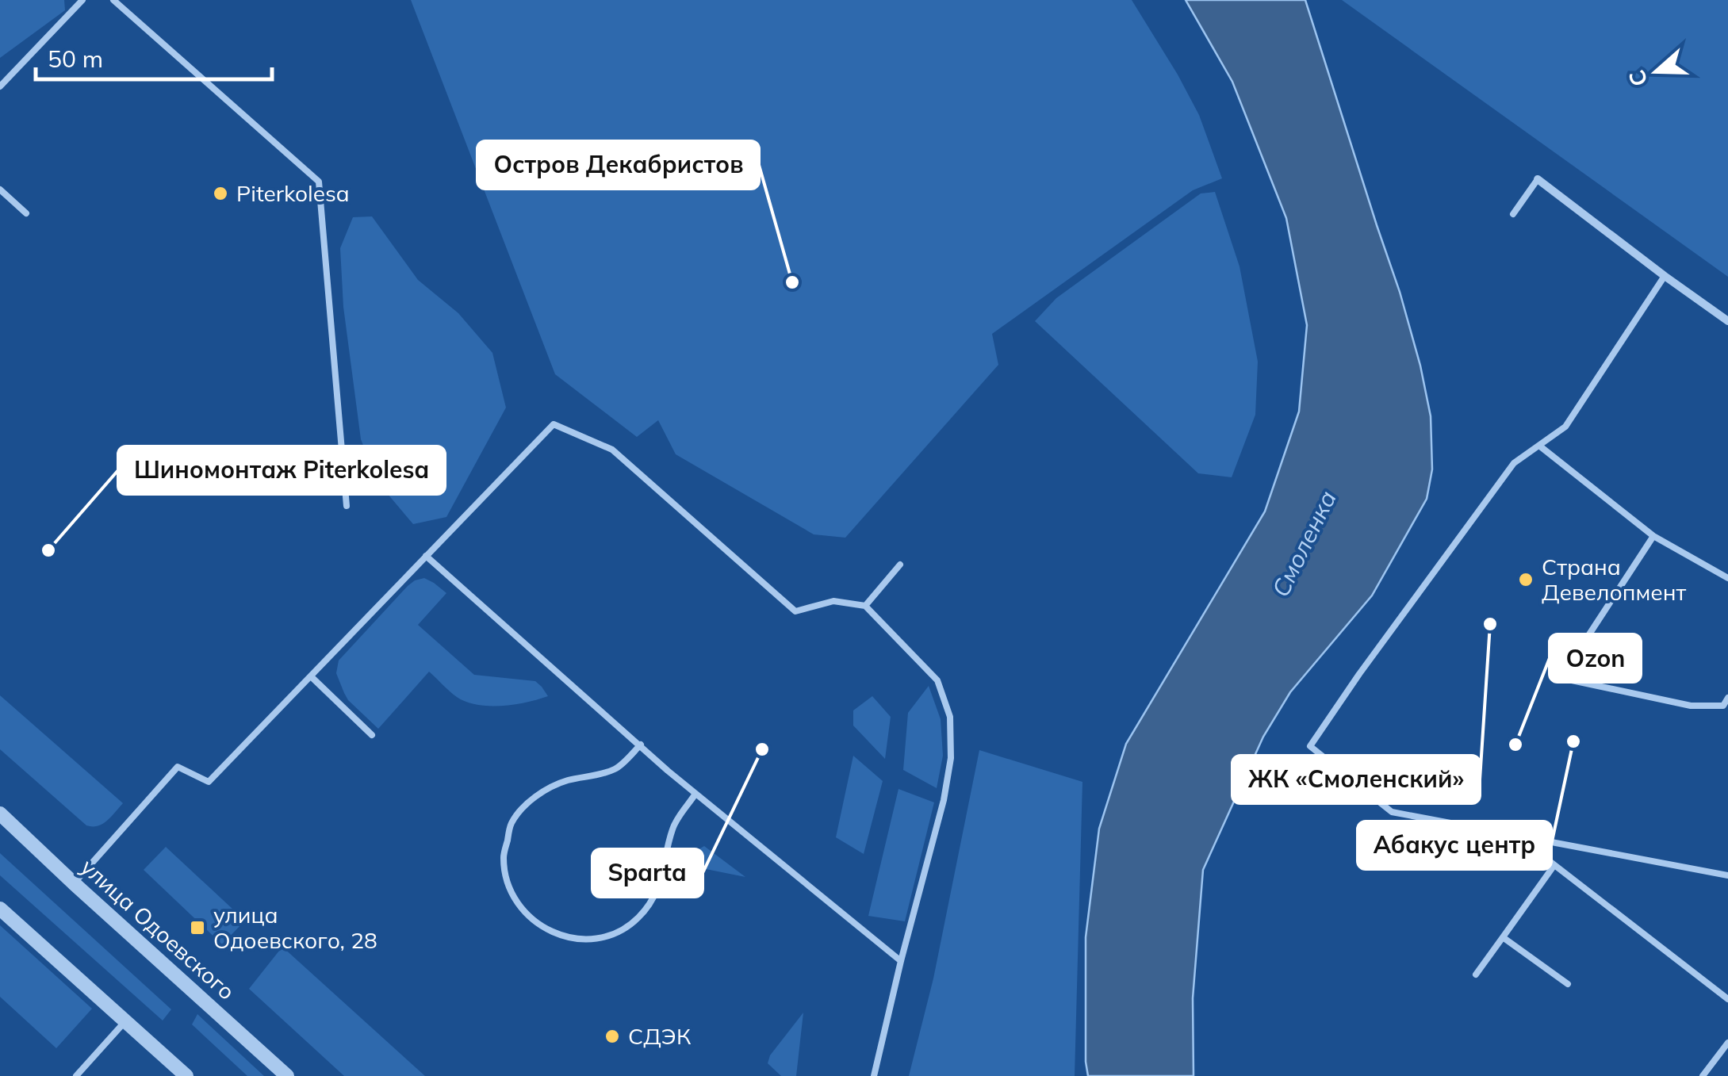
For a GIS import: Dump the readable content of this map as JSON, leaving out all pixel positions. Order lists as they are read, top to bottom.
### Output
{
  "streets": {
    "street": ["улица Одоевского"]
  },
  "water": ["Смоленка"],
  "places": {
    "other": [
      "Piterkolesa",
      "Остров Декабристов",
      "Шиномонтаж Piterkolesa",
      "Страна Девелопмент",
      "ЖК «Смоленский»",
      "Абакус центр",
      "Ozon",
      "Sparta",
      "СДЭК"
    ],
    "transit": ["улица Одоевского, 28"]
  },
  "scale_bar": "50 m",
  "north": "left"
}
